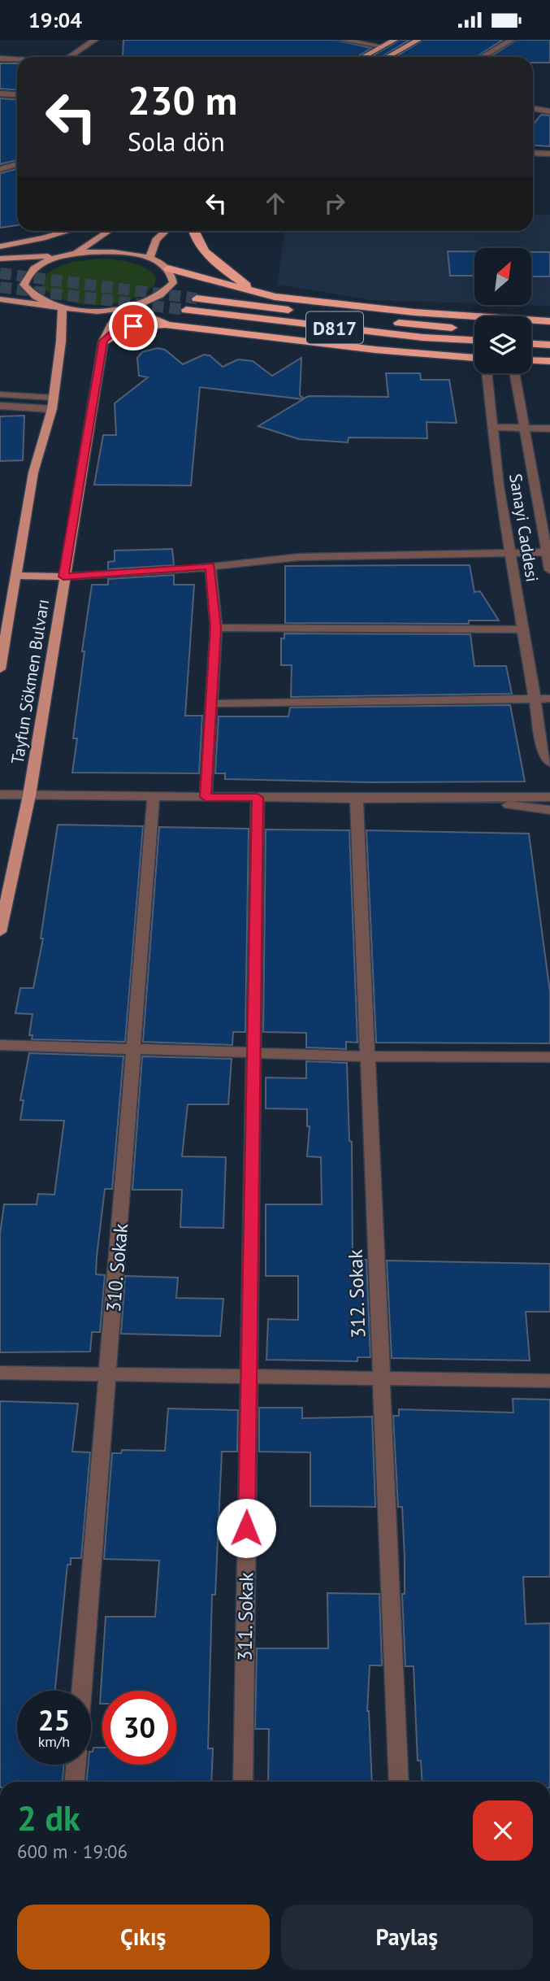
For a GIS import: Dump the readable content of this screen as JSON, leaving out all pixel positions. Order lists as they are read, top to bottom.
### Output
{
  "streets": {
    "highway": ["D817"],
    "main road": ["Tayfun Sökmen Bulvarı"],
    "street": [
      "Sanayi Caddesi",
      "310. Sokak",
      "312. Sokak",
      "311. Sokak"
    ]
  },
  "north": "top right",
  "page": {
    "status": "19:04",
    "turn": ["230 m", "Sola dön"],
    "speed": "25 km/h",
    "limit": "30",
    "heading": ["2 dk", "600 m · 19:06"],
    "buttons": ["Çıkış", "Paylaş"]
  }
}
